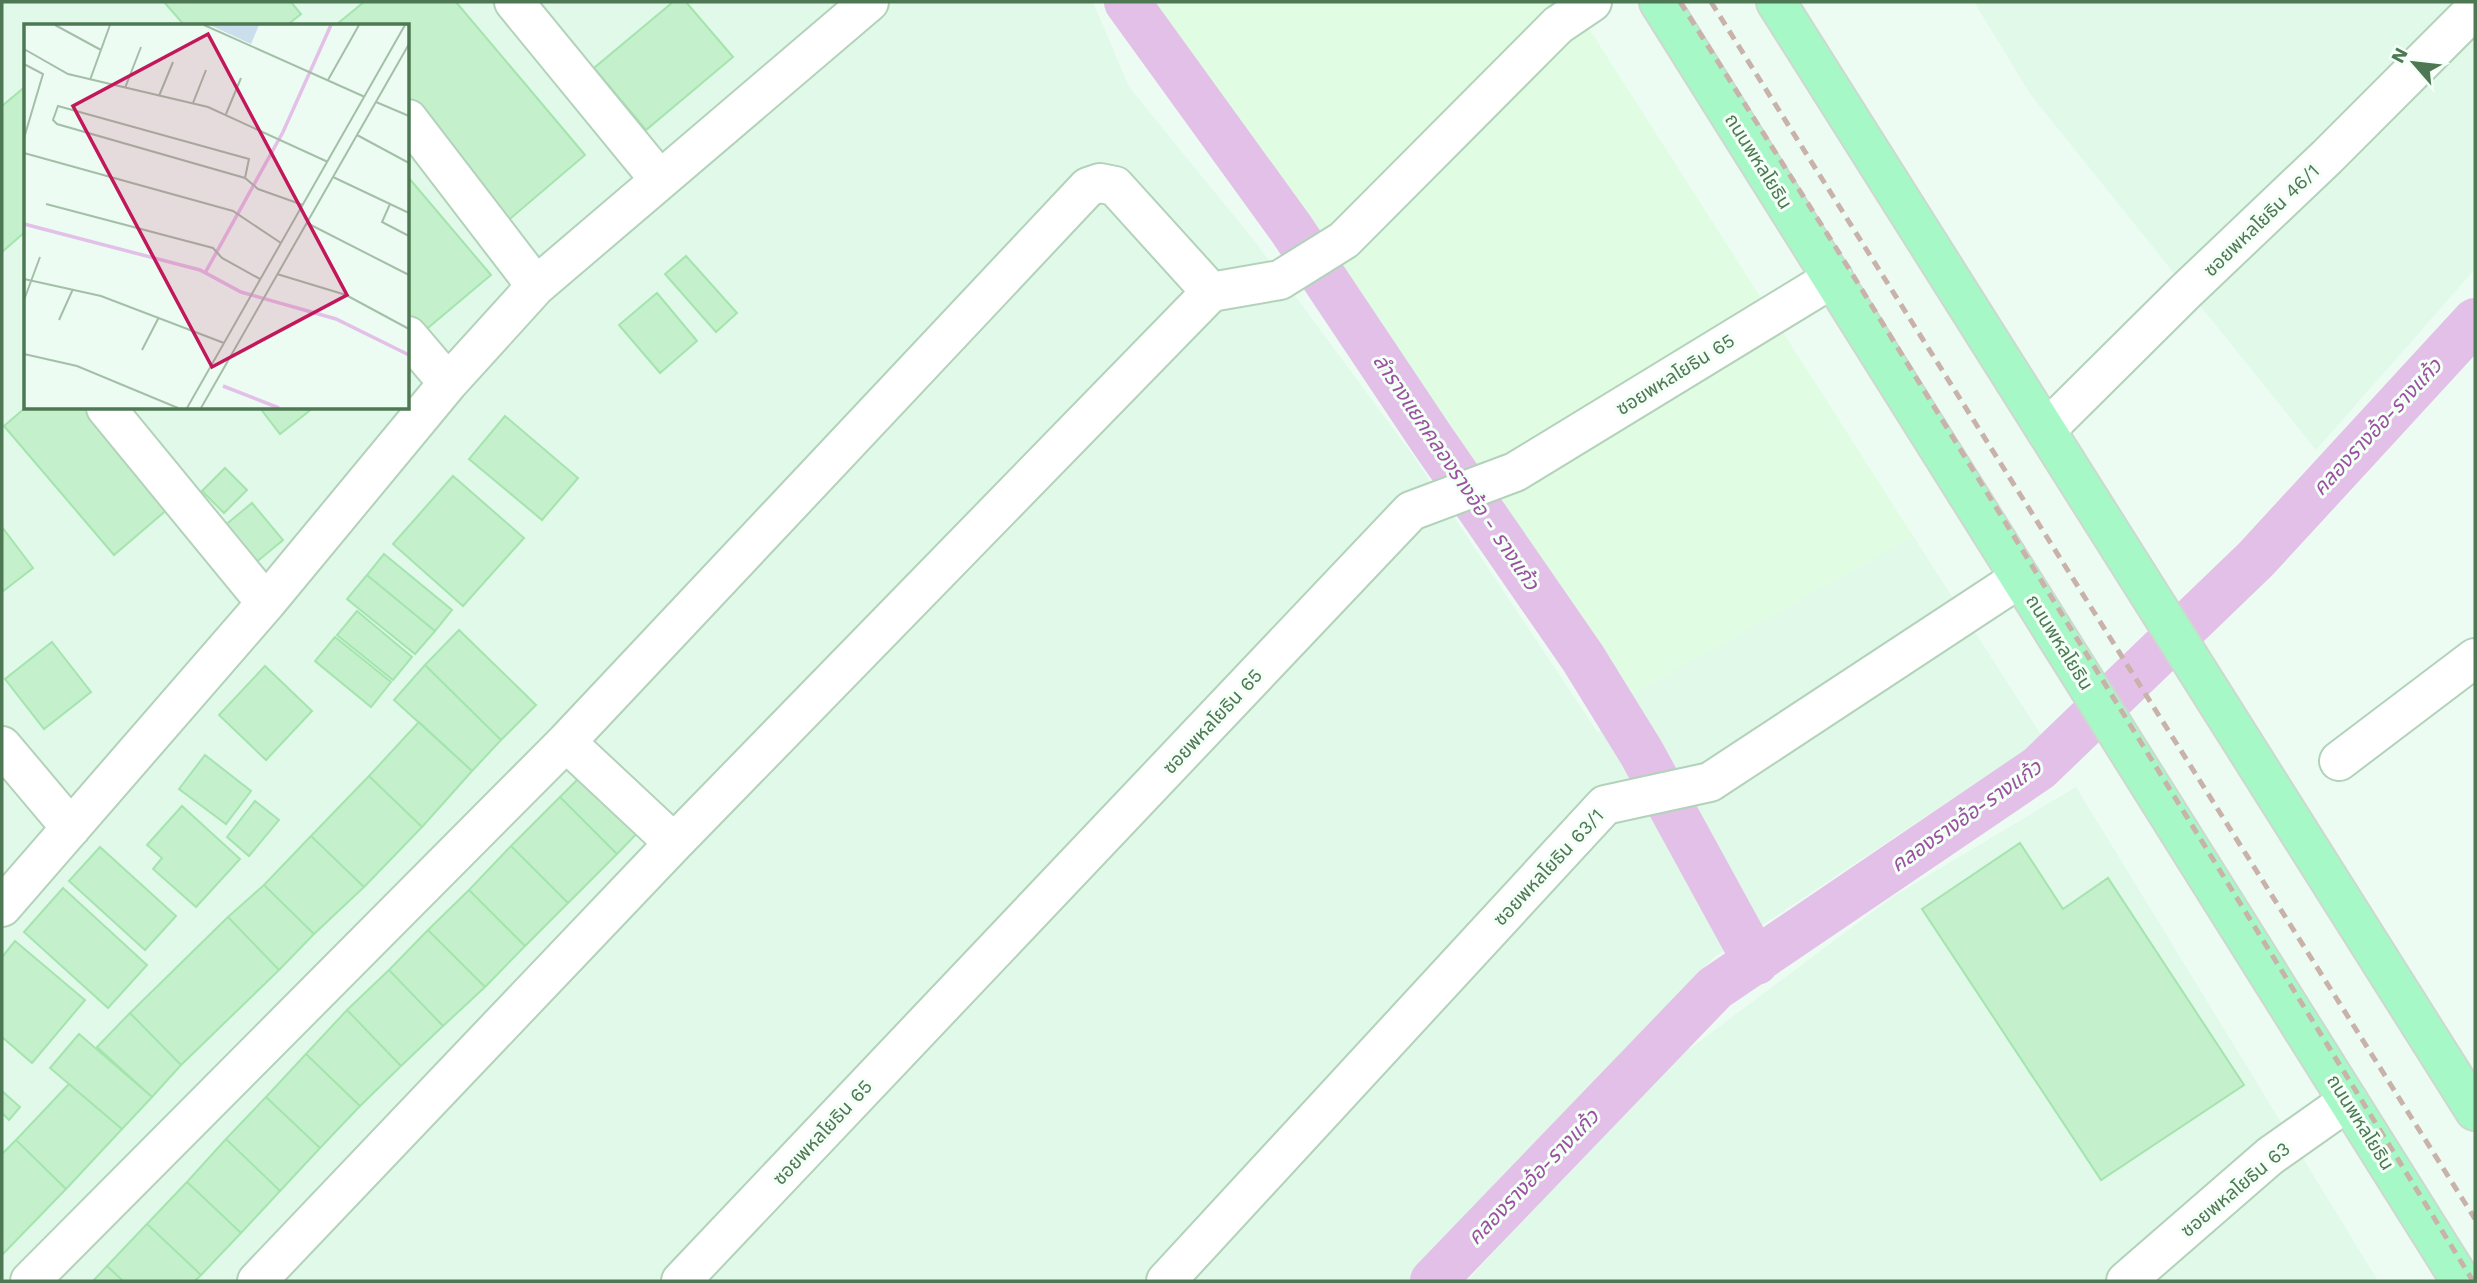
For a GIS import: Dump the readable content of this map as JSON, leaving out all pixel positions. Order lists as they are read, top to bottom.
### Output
{
  "streets": {
    "main road": ["ถนนพหลโยธิน"],
    "street": [
      "ซอยพหลโยธิน 46/1",
      "ซอยพหลโยธิน 65",
      "ซอยพหลโยธิน 63/1",
      "ซอยพหลโยธิน 63"
    ]
  },
  "crossings": [
    ["ถนนพหลโยธิน", "ซอยพหลโยธิน 65"],
    ["ถนนพหลโยธิน", "ซอยพหลโยธิน 63/1"],
    ["ถนนพหลโยธิน", "ซอยพหลโยธิน 63"]
  ],
  "water": ["คลองรางอ้อ-รางแก้ว", "ลำรางแยกคลองรางอ้อ - รางแก้ว"],
  "north": "top left"
}
